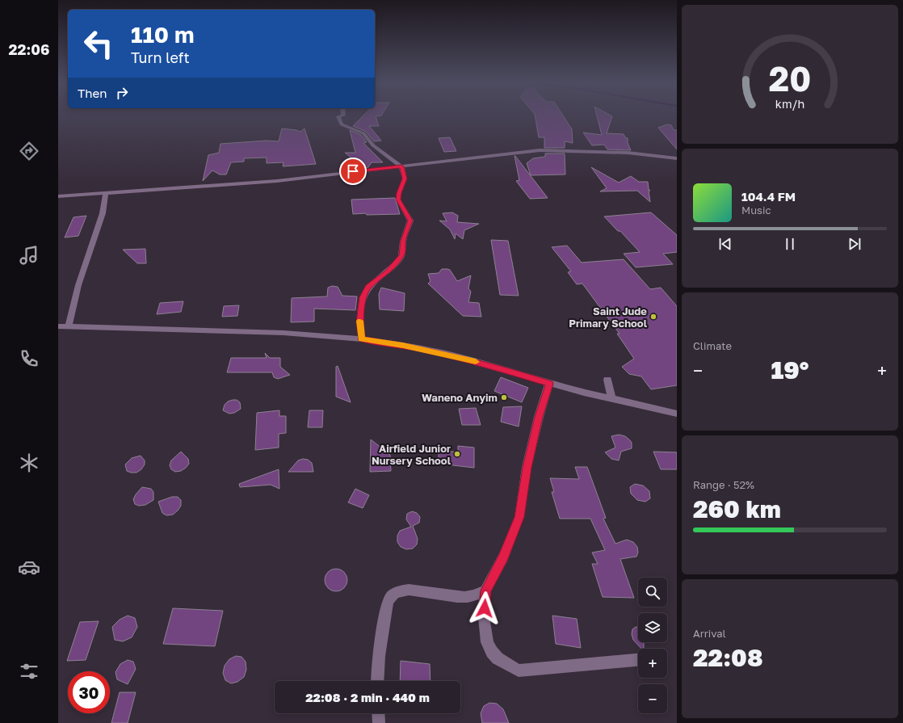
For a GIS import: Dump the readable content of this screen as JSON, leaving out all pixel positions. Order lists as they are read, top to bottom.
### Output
{
  "places": ["Saint Jude Primary School", "Waneno Anyim", "Airfield Junior Nursery School"],
  "page": {
    "tabs": "22:06",
    "turn": ["110 m", "Turn left"],
    "then": "Then",
    "song": ["104.4 FM", "Music"],
    "tile": [
      "Climate",
      ["Range · 52%", "260 km"],
      ["Arrival", "22:08"]
    ],
    "heat": ["−", "19°", "+"],
    "map_buttons": ["+", "−"],
    "limit": "30",
    "trip": "22:08 · 2 min · 440 m",
    "gauge": ["20", "km/h"]
  }
}
